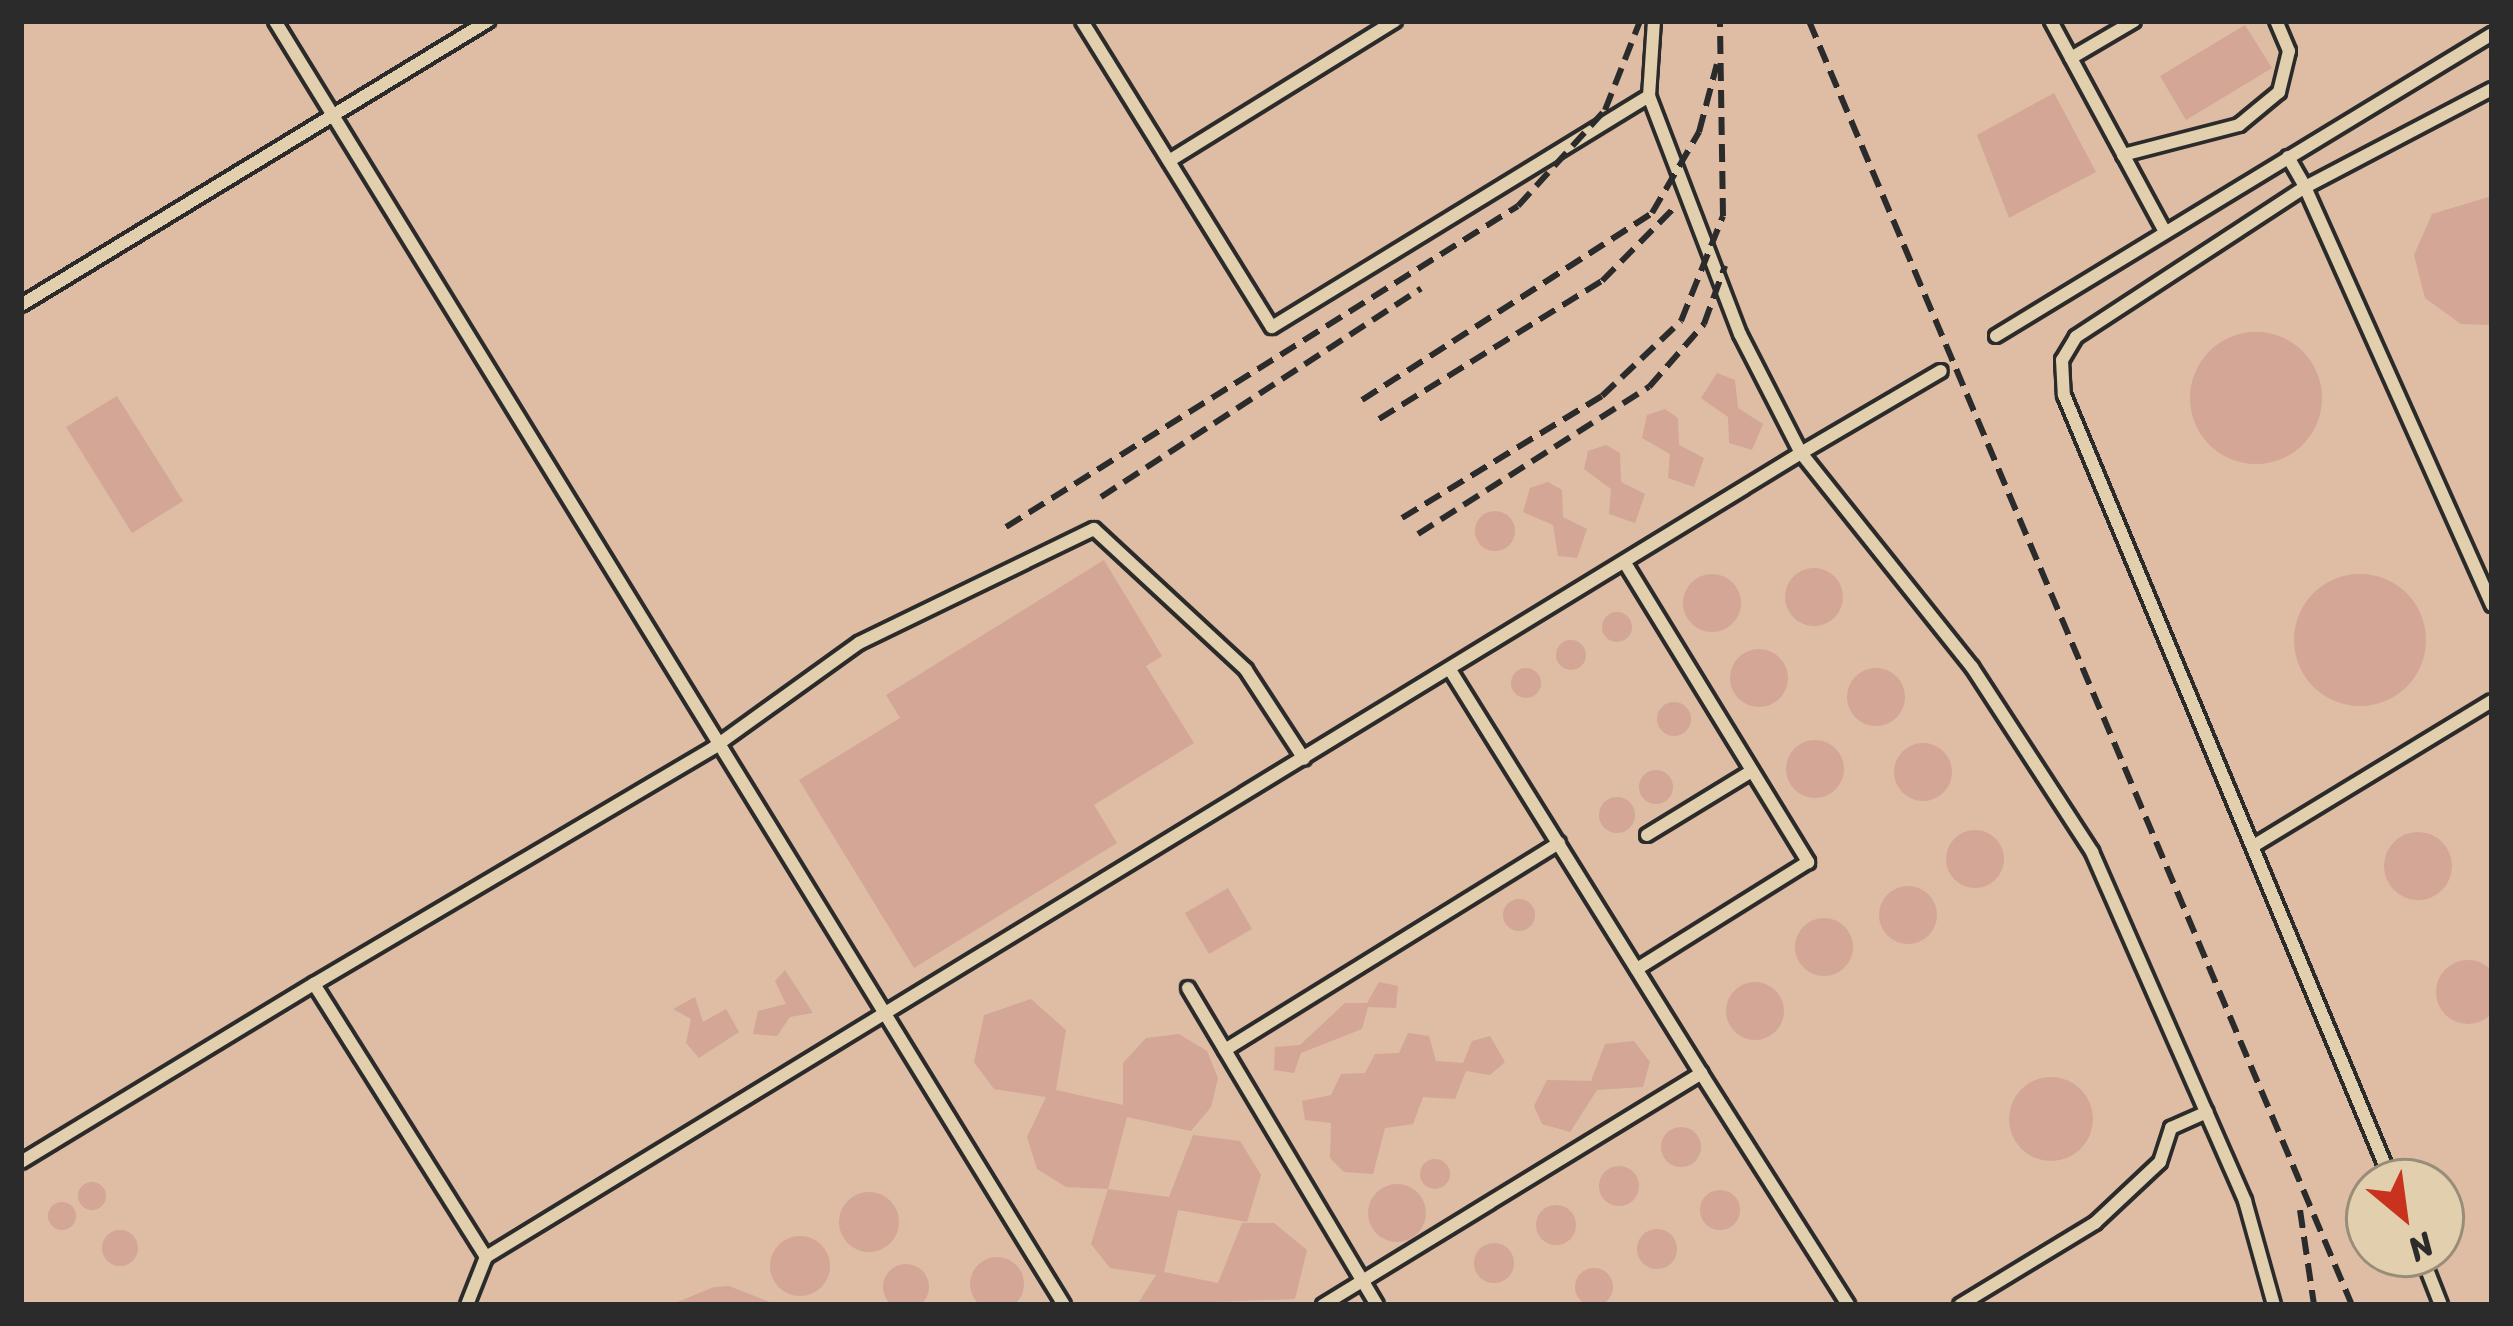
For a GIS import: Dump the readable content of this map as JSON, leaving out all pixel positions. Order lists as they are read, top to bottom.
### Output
{
  "north": "bottom right"
}
